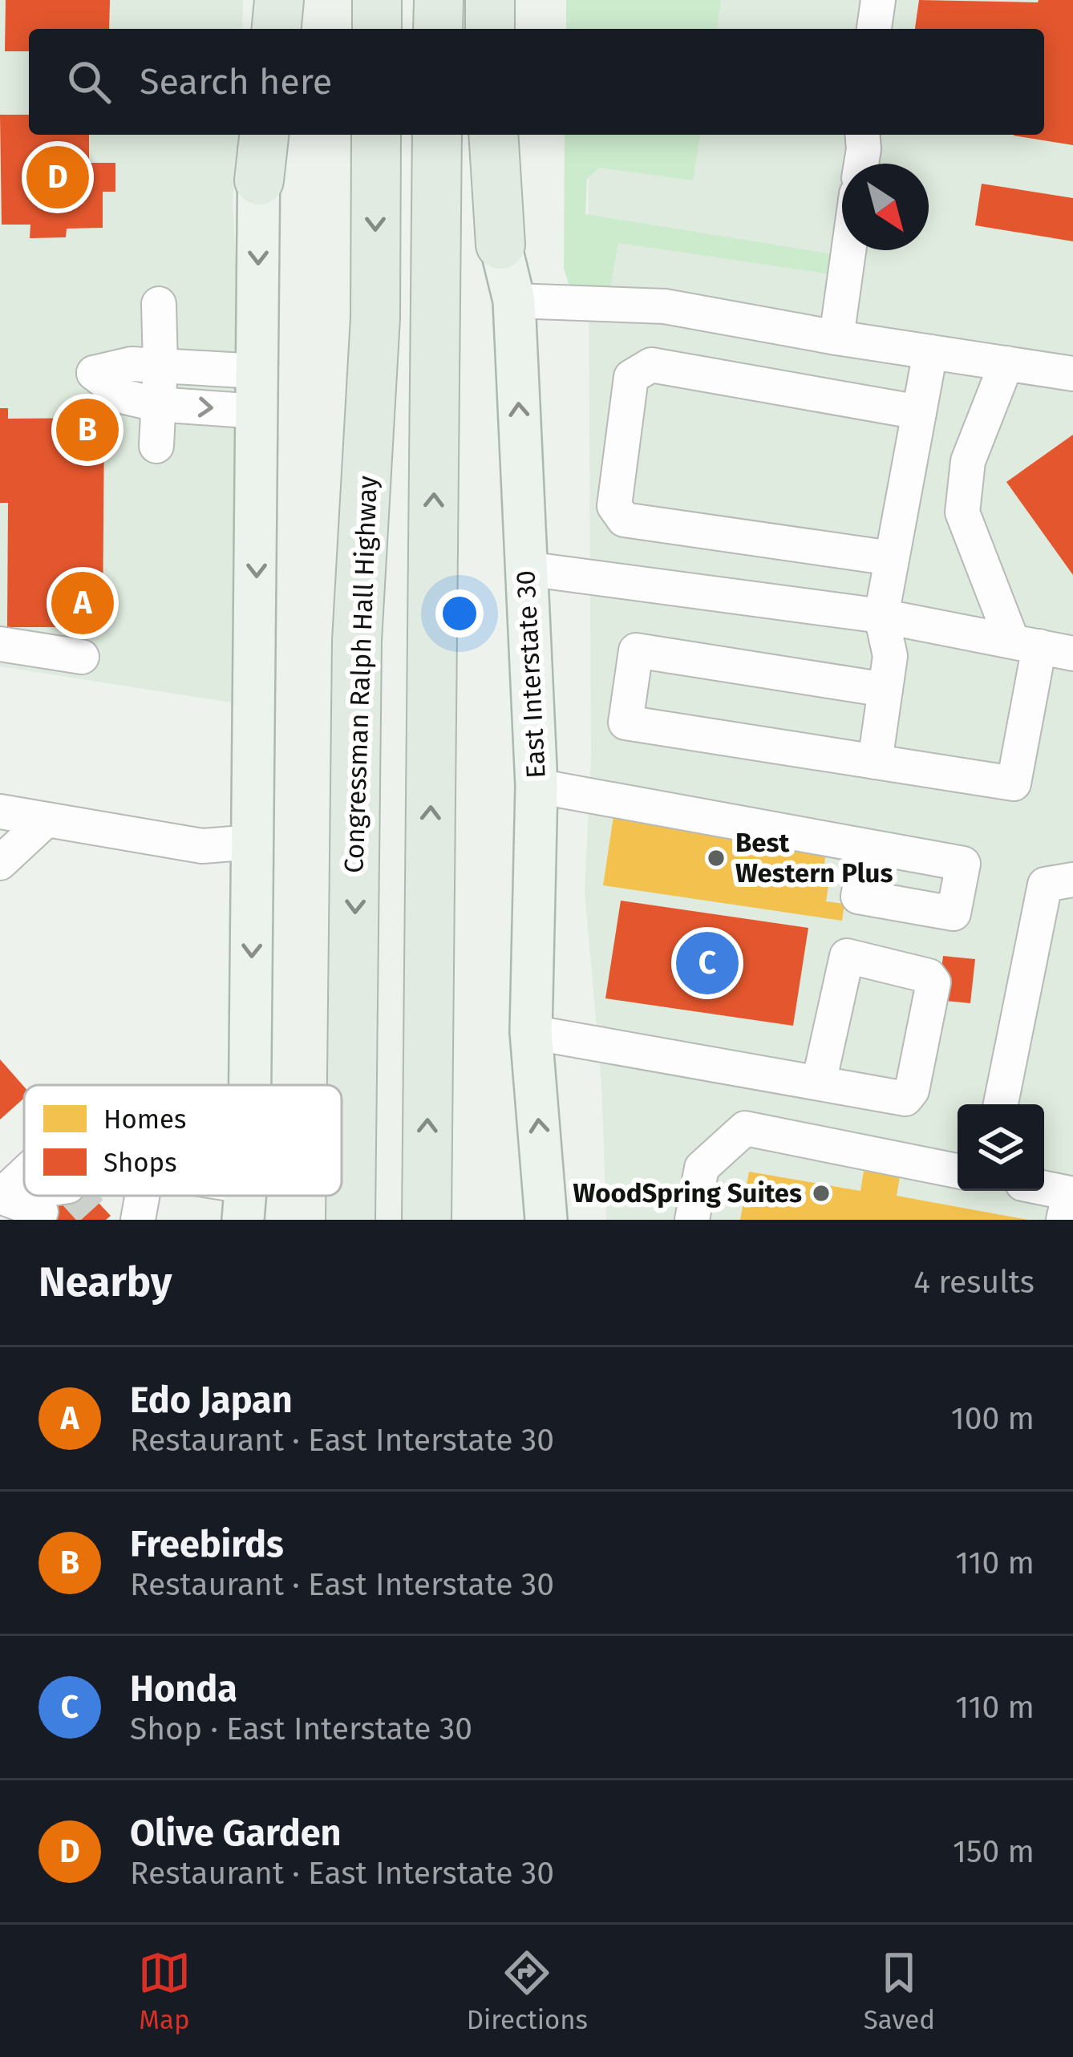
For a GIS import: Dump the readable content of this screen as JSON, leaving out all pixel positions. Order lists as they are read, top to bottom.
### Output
{
  "streets": {
    "highway": ["Congressman Ralph Hall Highway"],
    "main road": ["East Interstate 30"]
  },
  "places": ["Best Western Plus", "WoodSpring Suites"],
  "legend": ["Homes", "Shops"],
  "north": "bottom right",
  "page": {
    "search": "Search here",
    "pins": [
      "D",
      "B",
      "A",
      "C"
    ],
    "heading": ["Nearby", "4 results"],
    "list": [
      {
        "mark": "A",
        "name": "Edo Japan",
        "note": "Restaurant · East Interstate 30",
        "value": "100 m"
      },
      {
        "mark": "B",
        "name": "Freebirds",
        "note": "Restaurant · East Interstate 30",
        "value": "110 m"
      },
      {
        "mark": "C",
        "name": "Honda",
        "note": "Shop · East Interstate 30",
        "value": "110 m"
      },
      {
        "mark": "D",
        "name": "Olive Garden",
        "note": "Restaurant · East Interstate 30",
        "value": "150 m"
      }
    ],
    "nav": ["Map", "Directions", "Saved"]
  }
}
